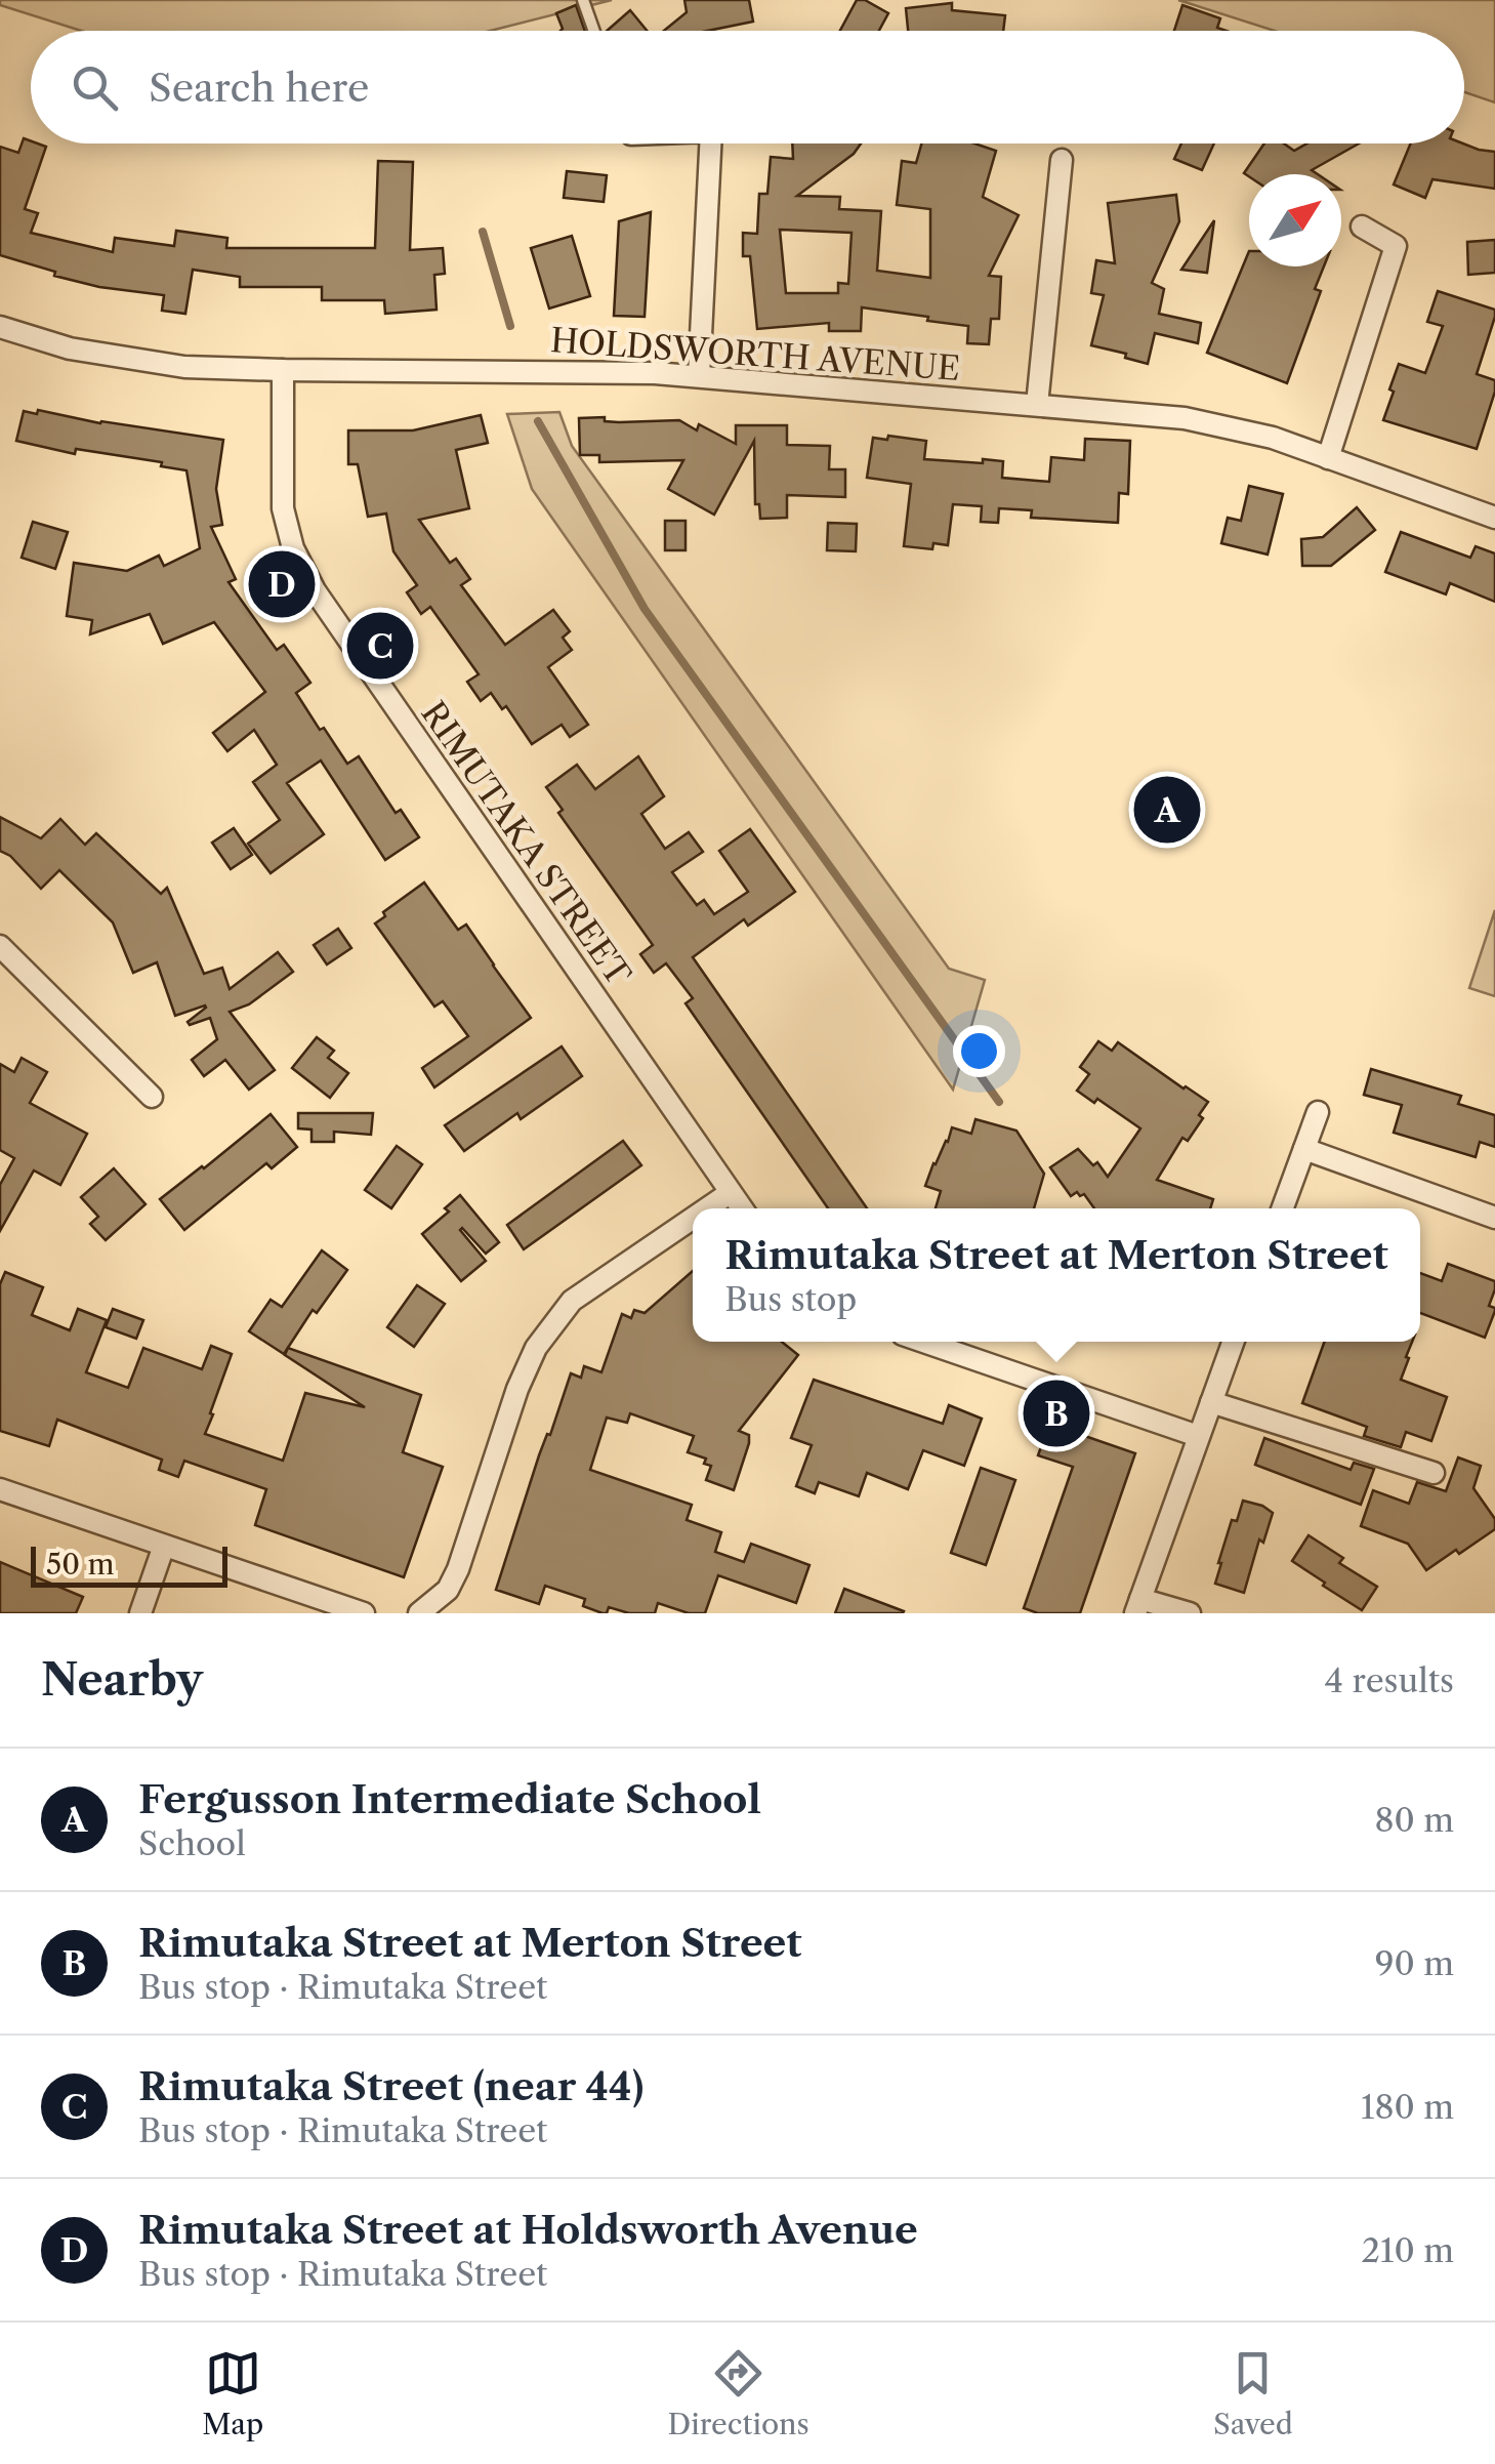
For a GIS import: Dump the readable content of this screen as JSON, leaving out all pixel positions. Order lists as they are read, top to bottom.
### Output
{
  "streets": {
    "street": ["HOLDSWORTH AVENUE", "RIMUTAKA STREET"]
  },
  "crossings": [
    ["HOLDSWORTH AVENUE", "RIMUTAKA STREET"]
  ],
  "scale_bar": "50 m",
  "north": "top right",
  "page": {
    "search": "Search here",
    "pins": [
      "D",
      "C",
      "A",
      "B"
    ],
    "popup": ["Rimutaka Street at Merton Street", "Bus stop"],
    "scale": "50 m",
    "heading": ["Nearby", "4 results"],
    "list": [
      {
        "mark": "A",
        "name": "Fergusson Intermediate School",
        "note": "School",
        "value": "80 m"
      },
      {
        "mark": "B",
        "name": "Rimutaka Street at Merton Street",
        "note": "Bus stop · Rimutaka Street",
        "value": "90 m"
      },
      {
        "mark": "C",
        "name": "Rimutaka Street (near 44)",
        "note": "Bus stop · Rimutaka Street",
        "value": "180 m"
      },
      {
        "mark": "D",
        "name": "Rimutaka Street at Holdsworth Avenue",
        "note": "Bus stop · Rimutaka Street",
        "value": "210 m"
      }
    ],
    "nav": ["Map", "Directions", "Saved"]
  }
}
